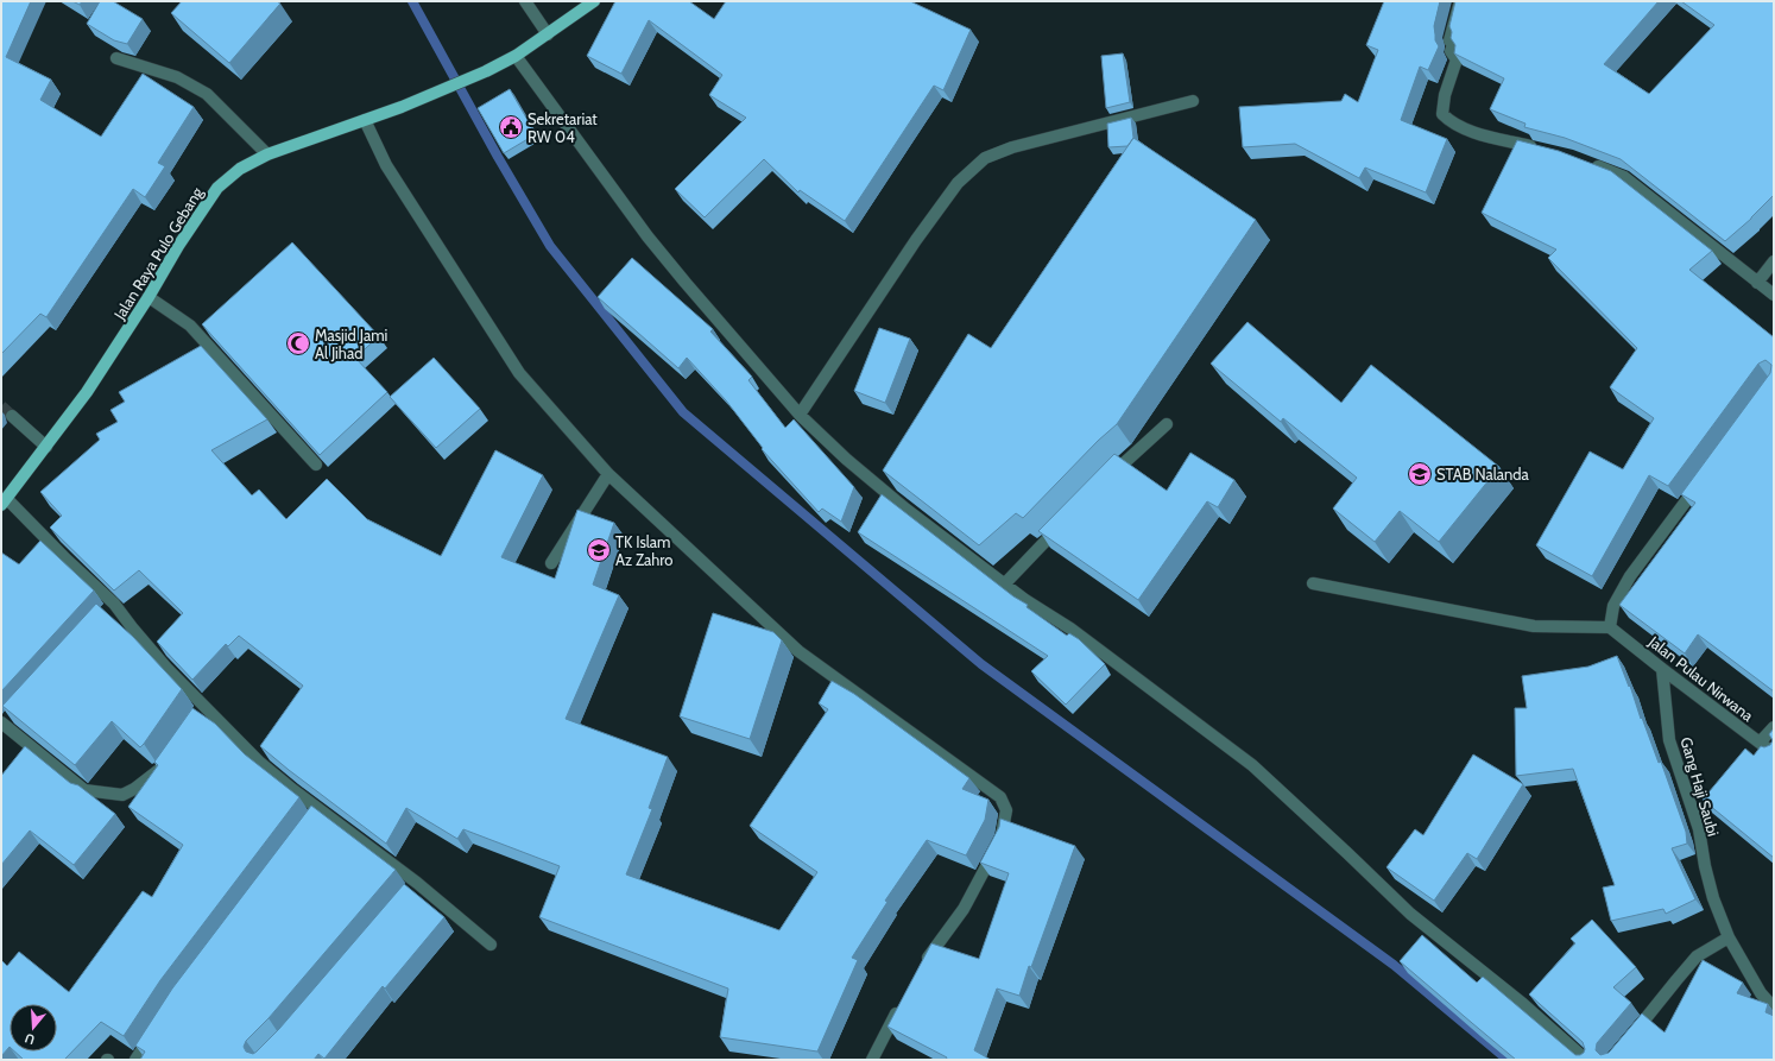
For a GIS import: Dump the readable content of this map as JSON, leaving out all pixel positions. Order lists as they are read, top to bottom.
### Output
{
  "streets": {
    "main road": ["Jalan Raya Pulo Gebang"],
    "street": ["Jalan Pulau Nirwana", "Gang Haji Saubi"]
  },
  "crossings": [
    ["Jalan Pulau Nirwana", "Gang Haji Saubi"]
  ],
  "places": {
    "public building": ["Sekretariat RW 04"],
    "mosque": ["Masjid Jami Al Jihad"],
    "school or university": ["STAB Nalanda", "TK Islam Az Zahro"]
  },
  "north": "bottom"
}
